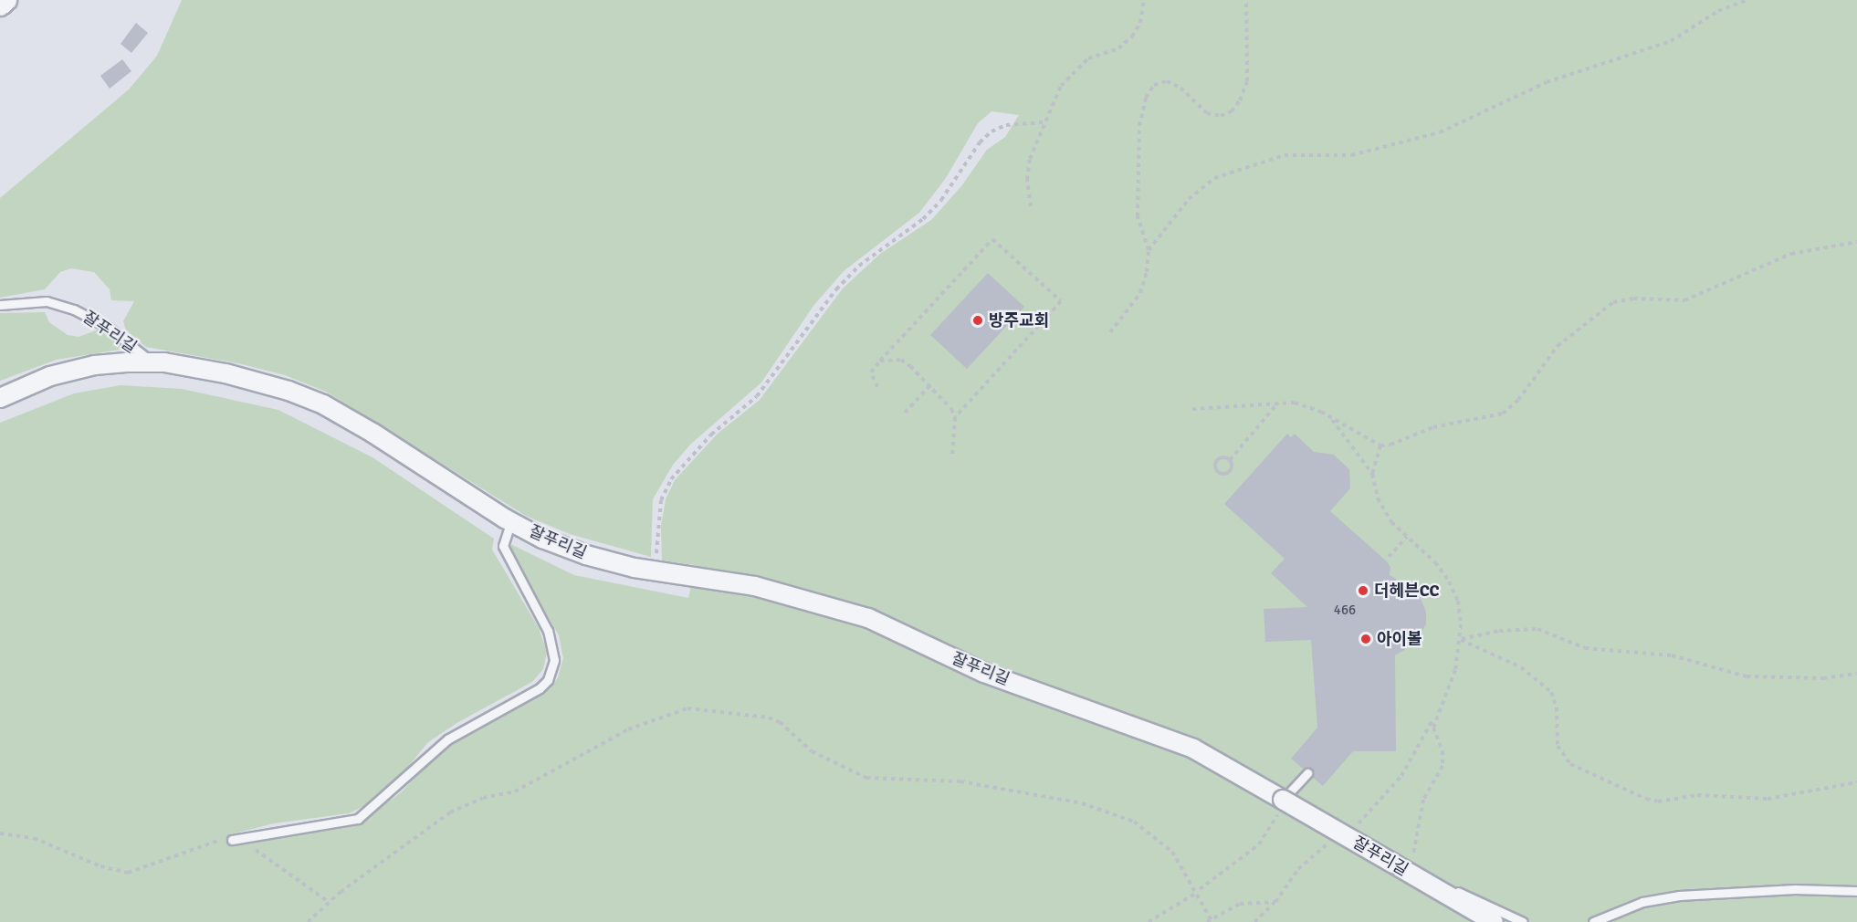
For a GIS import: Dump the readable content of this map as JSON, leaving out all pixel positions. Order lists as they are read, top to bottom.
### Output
{
  "streets": {
    "street": ["잘푸리길"]
  },
  "places": ["방주교회", "더헤븐CC", "아이볼"],
  "house_numbers": ["466"]
}
